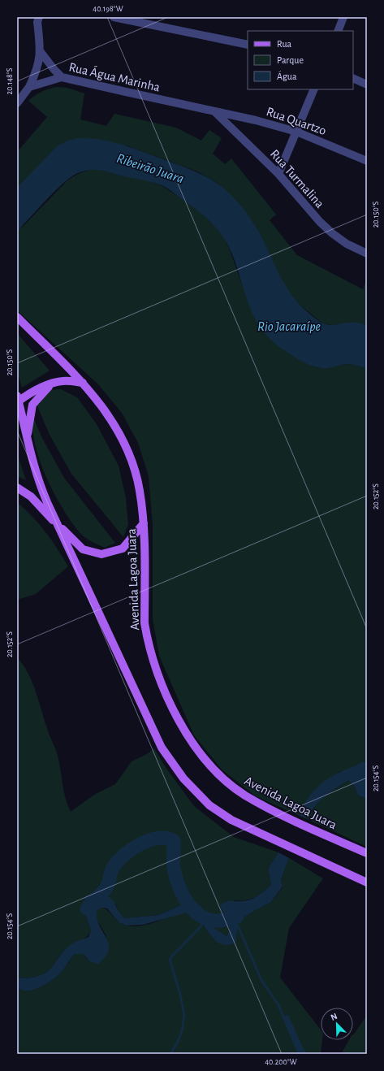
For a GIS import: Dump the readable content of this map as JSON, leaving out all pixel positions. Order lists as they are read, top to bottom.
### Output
{
  "streets": {
    "main road": ["Avenida Lagoa Juara"],
    "street": ["Rua Água Marinha", "Rua Quartzo", "Rua Turmalina"]
  },
  "crossings": [
    ["Rua Água Marinha", "Rua Quartzo"],
    ["Rua Água Marinha", "Rua Turmalina"],
    ["Rua Quartzo", "Rua Turmalina"]
  ],
  "water": ["Ribeirão Juara", "Rio Jacaraípe"],
  "legend": ["Rua", "Parque", "Água"],
  "north": "top left",
  "coordinates": [
    "40.198°W",
    "20.148°S",
    "20.150°S",
    "20.152°S",
    "20.154°S",
    "40.200°W"
  ]
}
